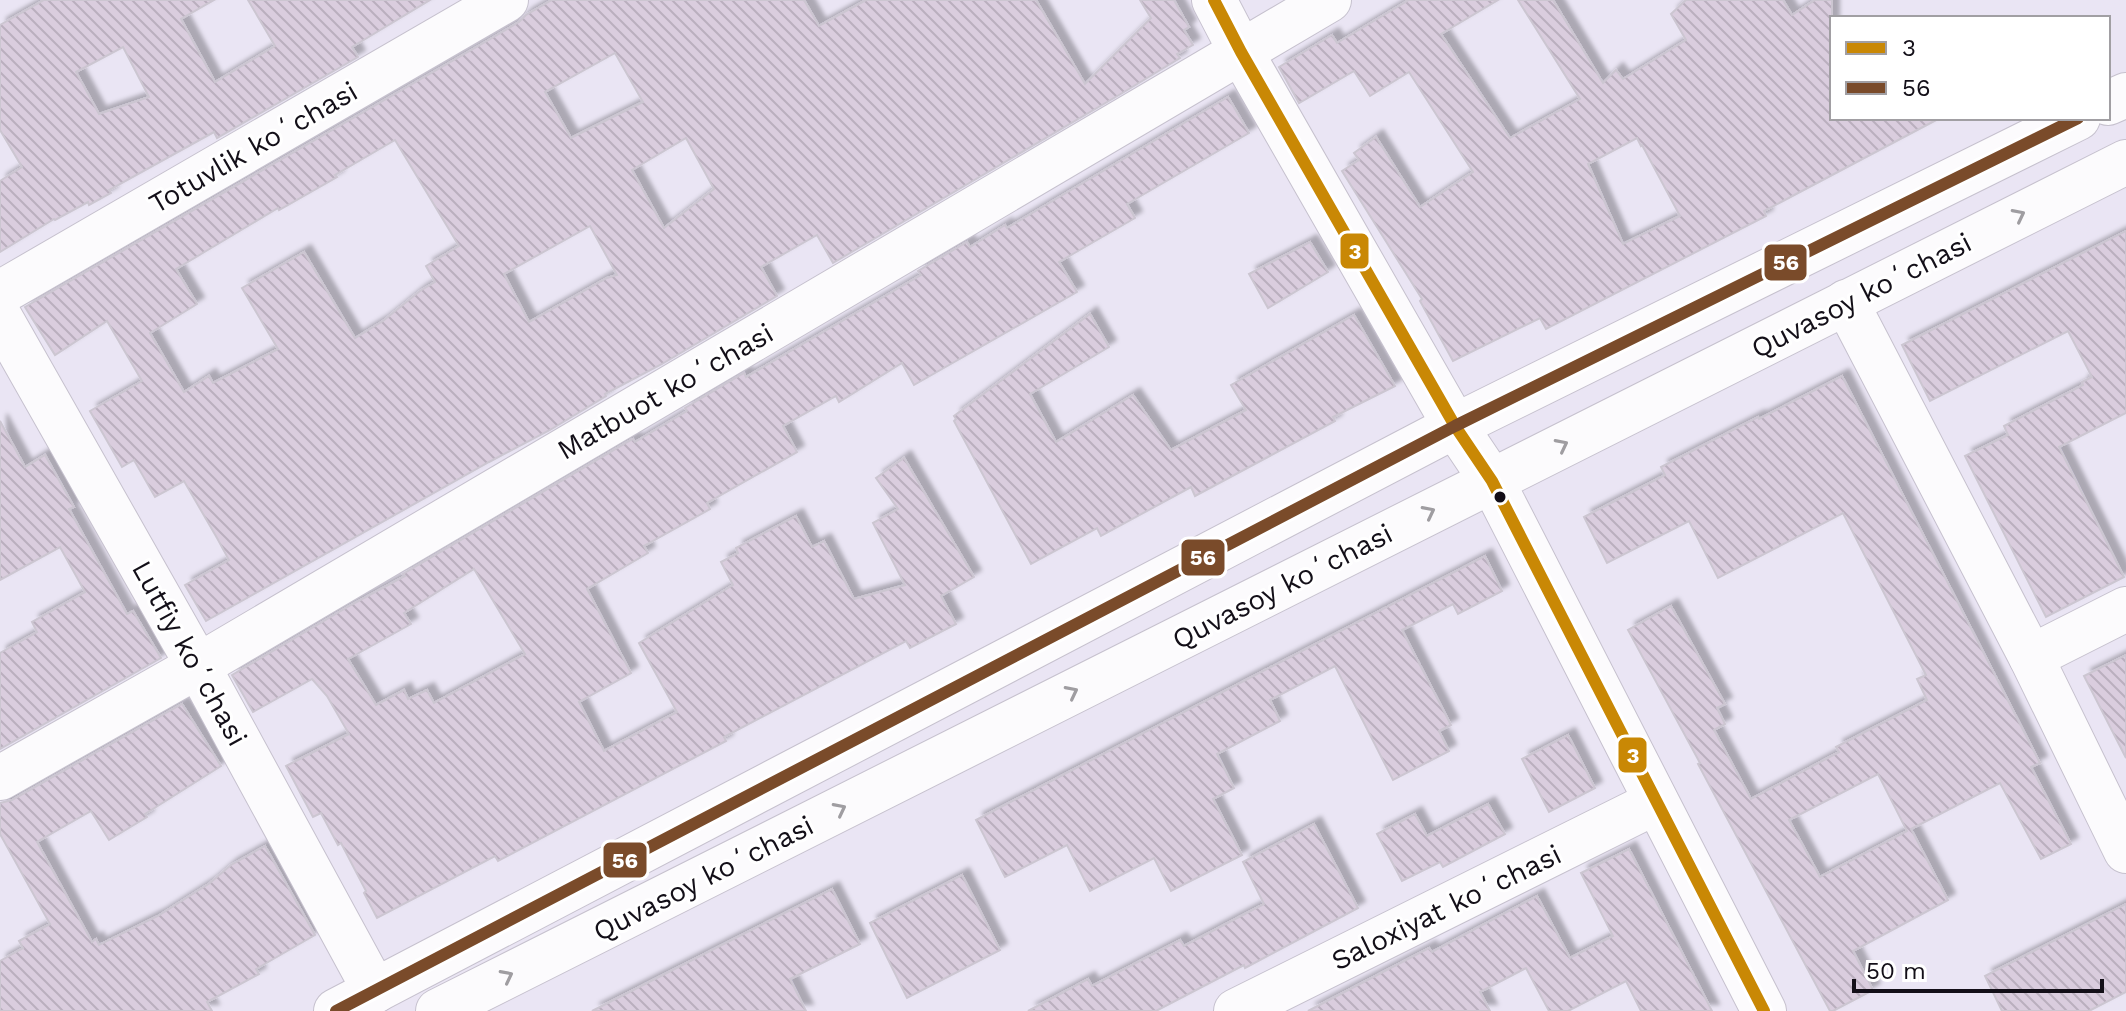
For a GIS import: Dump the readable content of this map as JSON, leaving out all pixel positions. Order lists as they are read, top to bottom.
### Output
{
  "streets": {
    "street": [
      "Totuvlik koʻchasi",
      "Quvasoy koʻchasi",
      "Matbuot koʻchasi",
      "Lutfiy koʻchasi",
      "Saloxiyat koʻchasi"
    ]
  },
  "crossings": [
    ["Quvasoy koʻchasi", "Lutfiy koʻchasi"],
    ["Matbuot koʻchasi", "Lutfiy koʻchasi"]
  ],
  "lines": ["transit line 3", "transit line 56"],
  "legend": ["3", "56"],
  "scale_bar": "50 m"
}
